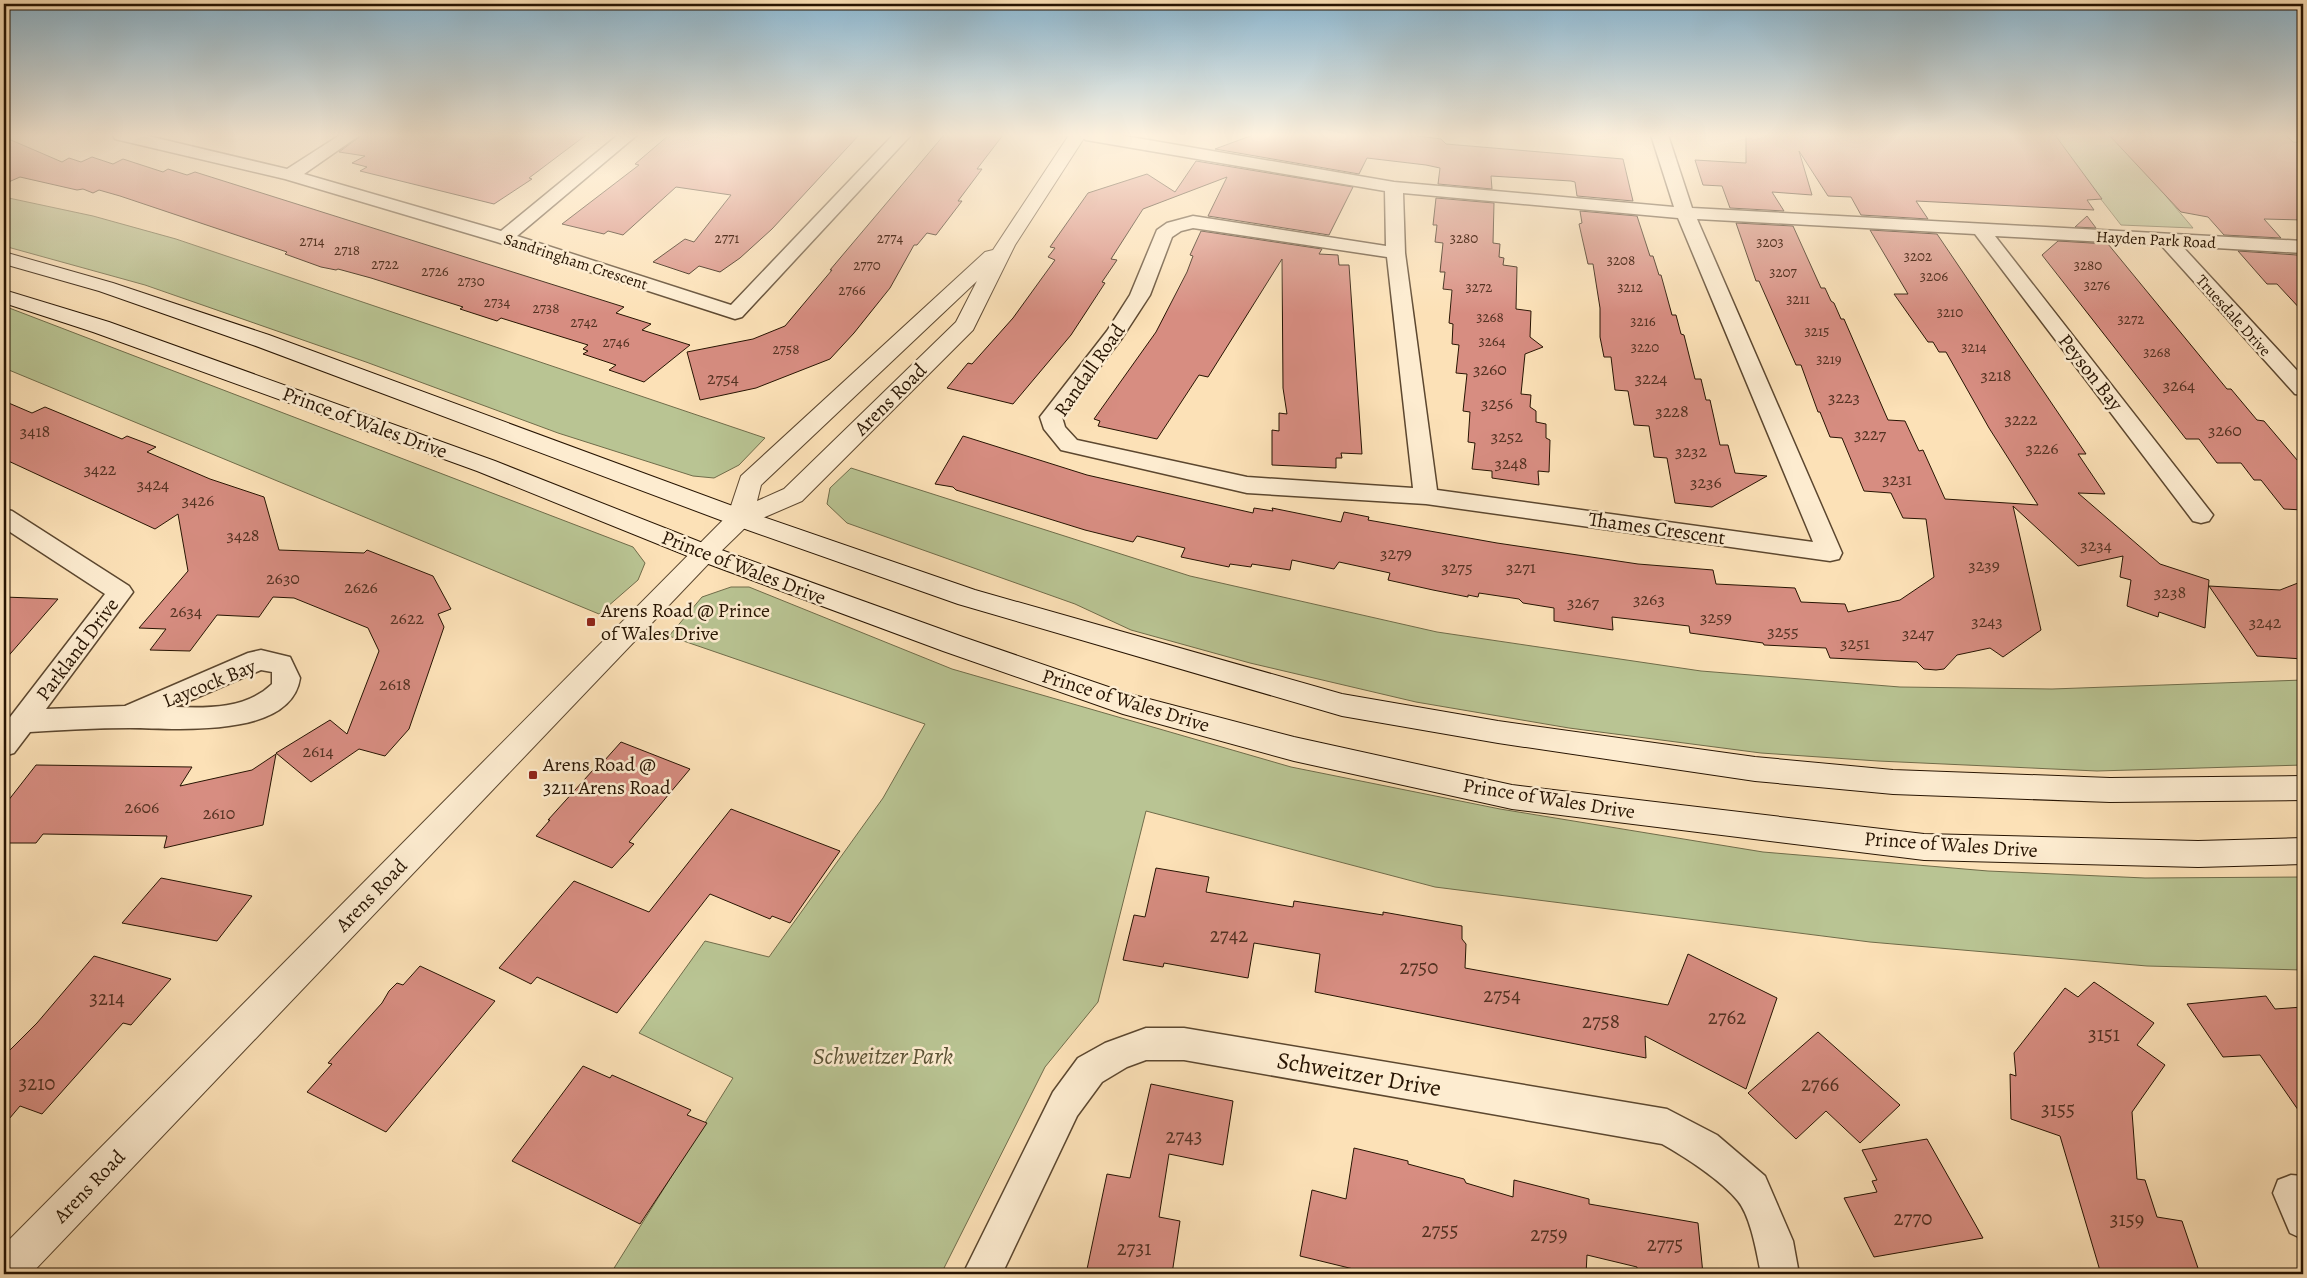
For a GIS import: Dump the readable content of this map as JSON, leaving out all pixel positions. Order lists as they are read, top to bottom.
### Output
{
  "streets": {
    "main road": ["Arens Road", "Prince of Wales Drive"],
    "street": [
      "Hayden Park Road",
      "Sandringham Crescent",
      "Truesdale Drive",
      "Randall Road",
      "Peyson Bay",
      "Thames Crescent",
      "Parkland Drive",
      "Laycock Bay",
      "Schweitzer Drive"
    ]
  },
  "crossings": [
    ["Hayden Park Road", "Truesdale Drive"],
    ["Hayden Park Road", "Peyson Bay"],
    ["Hayden Park Road", "Thames Crescent"],
    ["Randall Road", "Thames Crescent"],
    ["Arens Road", "Prince of Wales Drive"],
    ["Parkland Drive", "Laycock Bay"]
  ],
  "parks": ["Schweitzer Park"],
  "places": {
    "transit": ["Arens Road @ Prince of Wales Drive", "Arens Road @ 3211 Arens Road"]
  },
  "house_numbers": [
    "2771",
    "2774",
    "3280",
    "2714",
    "3203",
    "2718",
    "3202",
    "3208",
    "2722",
    "2770",
    "3280",
    "2726",
    "3207",
    "3206",
    "2730",
    "3276",
    "3272",
    "3212",
    "2766",
    "3211",
    "2734",
    "2738",
    "3210",
    "3268",
    "3272",
    "3216",
    "2742",
    "3215",
    "3264",
    "2746",
    "3220",
    "3214",
    "2758",
    "3268",
    "3219",
    "3260",
    "3218",
    "2754",
    "3224",
    "3264",
    "3223",
    "3256",
    "3228",
    "3222",
    "3260",
    "3418",
    "3227",
    "3252",
    "3226",
    "3232",
    "3248",
    "3422",
    "3231",
    "3236",
    "3424",
    "3426",
    "3428",
    "3234",
    "3279",
    "3239",
    "3275",
    "3271",
    "2630",
    "2626",
    "3238",
    "3263",
    "3267",
    "2634",
    "3259",
    "2622",
    "3243",
    "3242",
    "3255",
    "3247",
    "3251",
    "2618",
    "2614",
    "2606",
    "2610",
    "2742",
    "2750",
    "2754",
    "3214",
    "2762",
    "2758",
    "3151",
    "3210",
    "2766",
    "3155",
    "2743",
    "2770",
    "3159",
    "2755",
    "2759",
    "2775",
    "2731"
  ]
}
